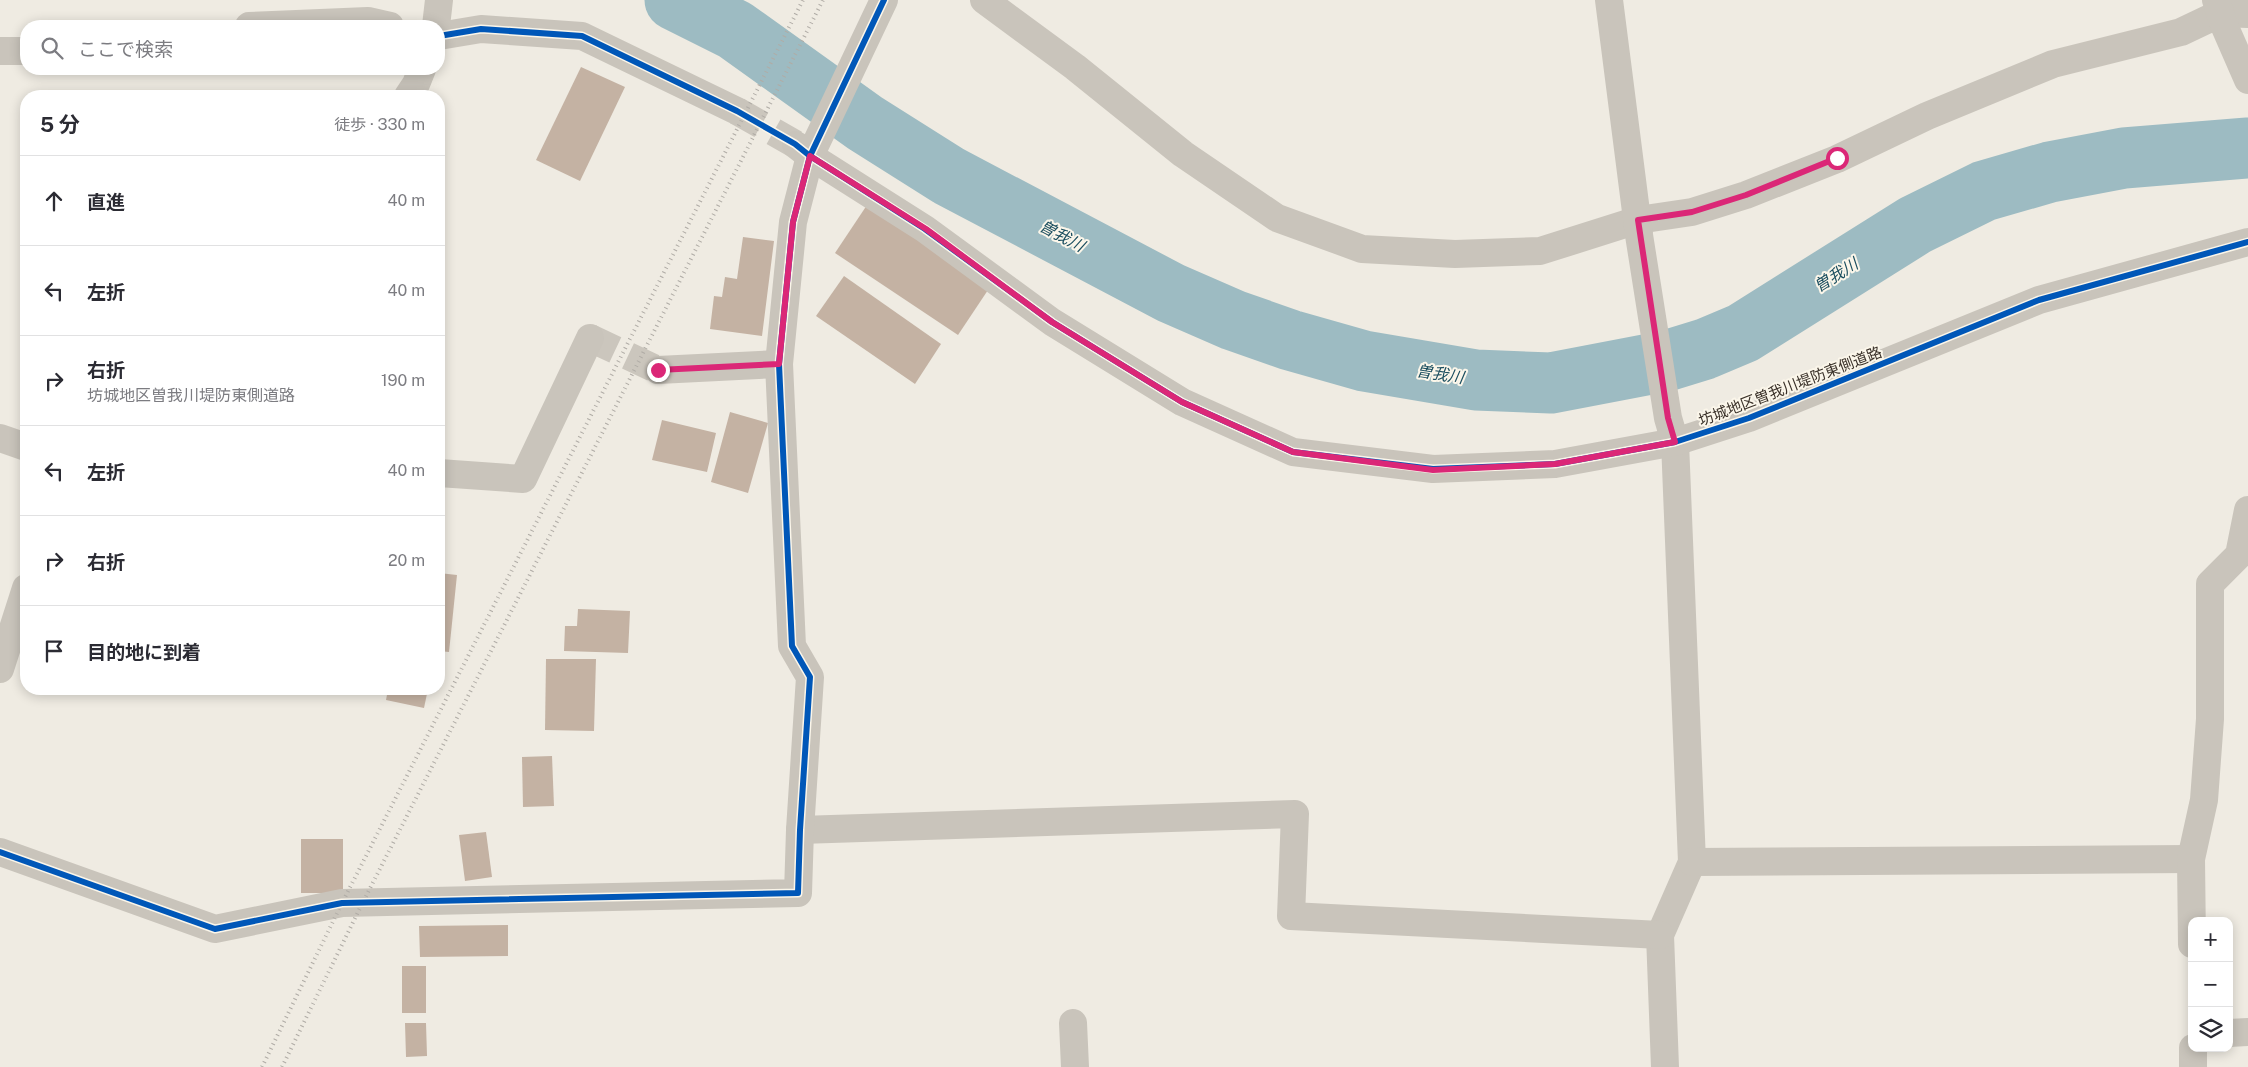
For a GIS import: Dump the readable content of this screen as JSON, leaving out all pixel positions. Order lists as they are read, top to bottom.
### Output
{
  "streets": {
    "street": ["坊城地区曽我川堤防東側道路"]
  },
  "water": ["曽我川"],
  "page": {
    "search": "ここで検索",
    "heading": ["5 分", "徒歩 · 330 m"],
    "list": [
      ["直進", "40 m"],
      ["左折", "40 m"],
      ["右折", "坊城地区曽我川堤防東側道路", "190 m"],
      ["左折", "40 m"],
      ["右折", "20 m"],
      "目的地に到着"
    ],
    "map_buttons": ["+", "−"]
  }
}
